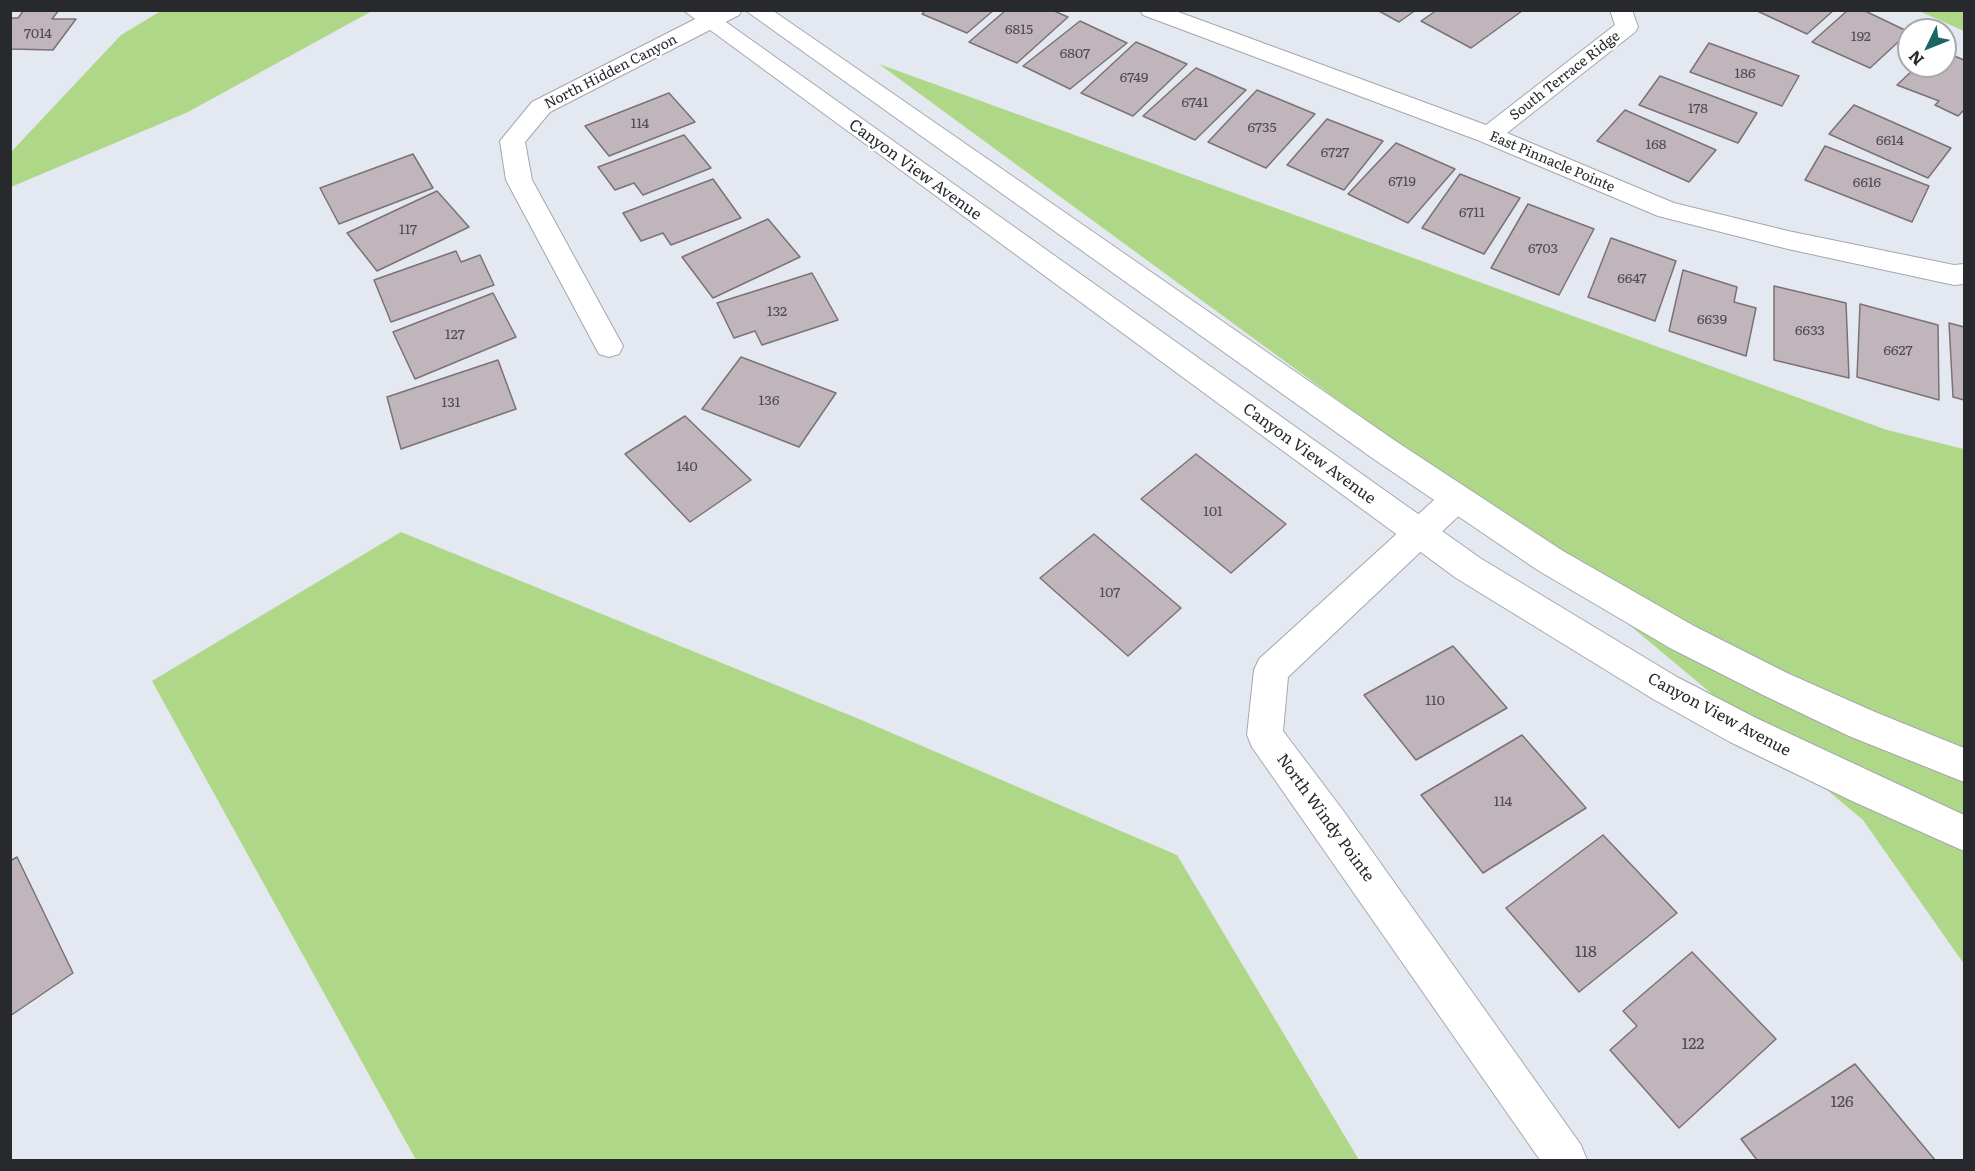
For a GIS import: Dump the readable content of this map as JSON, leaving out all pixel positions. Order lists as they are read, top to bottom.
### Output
{
  "streets": {
    "street": [
      "North Hidden Canyon",
      "South Terrace Ridge",
      "East Pinnacle Pointe",
      "Canyon View Avenue",
      "North Windy Pointe"
    ]
  },
  "crossings": [
    ["North Hidden Canyon", "Canyon View Avenue"],
    ["South Terrace Ridge", "East Pinnacle Pointe"],
    ["Canyon View Avenue", "North Windy Pointe"]
  ],
  "house_numbers": [
    "6815",
    "7014",
    "192",
    "6807",
    "186",
    "6749",
    "6741",
    "178",
    "114",
    "6735",
    "6614",
    "168",
    "6727",
    "6719",
    "6616",
    "6711",
    "117",
    "6703",
    "6647",
    "132",
    "6639",
    "6633",
    "127",
    "6627",
    "136",
    "131",
    "140",
    "101",
    "107",
    "110",
    "114",
    "118",
    "122",
    "126"
  ],
  "north": "bottom left"
}
